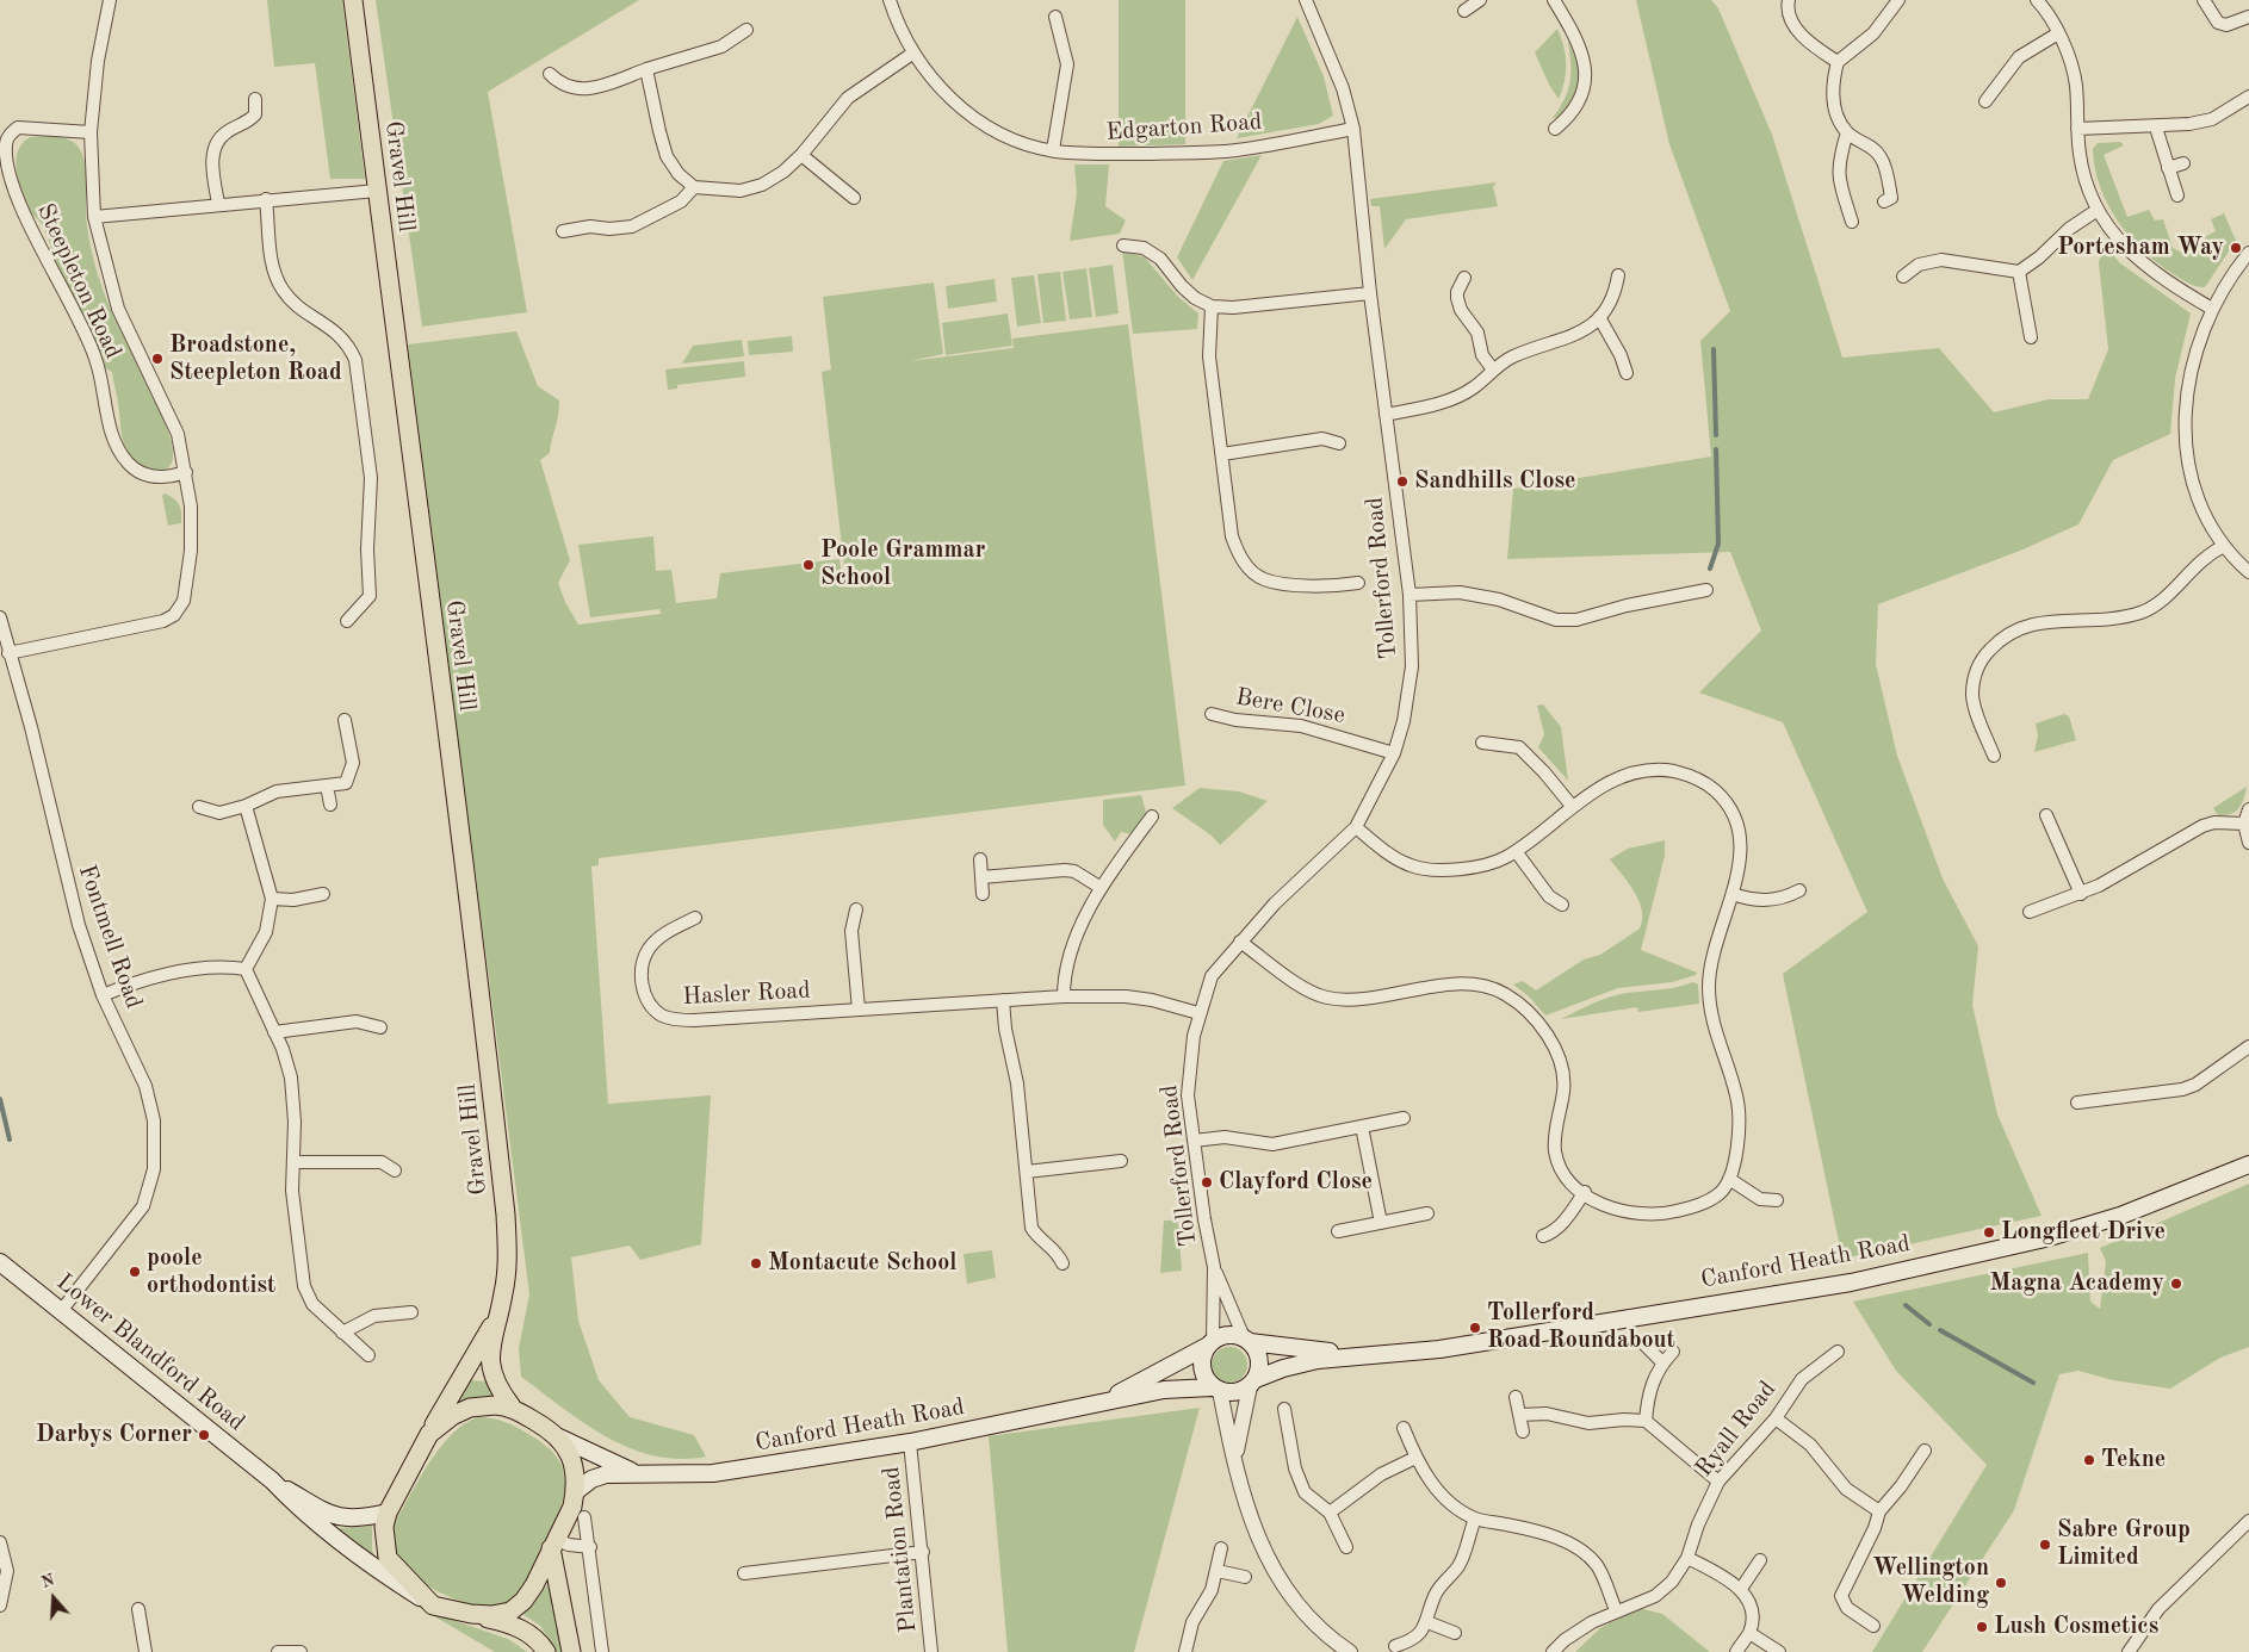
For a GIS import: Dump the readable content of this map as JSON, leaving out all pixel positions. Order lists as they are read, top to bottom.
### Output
{
  "streets": {
    "main road": ["Gravel Hill", "Canford Heath Road", "Lower Blandford Road"],
    "street": [
      "Edgarton Road",
      "Steepleton Road",
      "Tollerford Road",
      "Bere Close",
      "Fontmell Road",
      "Hasler Road",
      "Ryall Road",
      "Plantation Road"
    ]
  },
  "crossings": [
    ["Edgarton Road", "Tollerford Road"],
    ["Gravel Hill", "Steepleton Road"],
    ["Gravel Hill", "Canford Heath Road"],
    ["Gravel Hill", "Lower Blandford Road"],
    ["Steepleton Road", "Fontmell Road"],
    ["Tollerford Road", "Bere Close"],
    ["Tollerford Road", "Hasler Road"],
    ["Tollerford Road", "Canford Heath Road"],
    ["Fontmell Road", "Lower Blandford Road"],
    ["Canford Heath Road", "Lower Blandford Road"],
    ["Canford Heath Road", "Plantation Road"]
  ],
  "places": [
    "Portesham Way",
    "Broadstone, Steepleton Road",
    "Sandhills Close",
    "Poole Grammar School",
    "Clayford Close",
    "Longfleet Drive",
    "Montacute School",
    "poole orthodontist",
    "Magna Academy",
    "Tollerford Road Roundabout",
    "Darbys Corner",
    "Tekne",
    "Sabre Group Limited",
    "Wellington Welding",
    "Lush Cosmetics"
  ],
  "north": "top"
}
